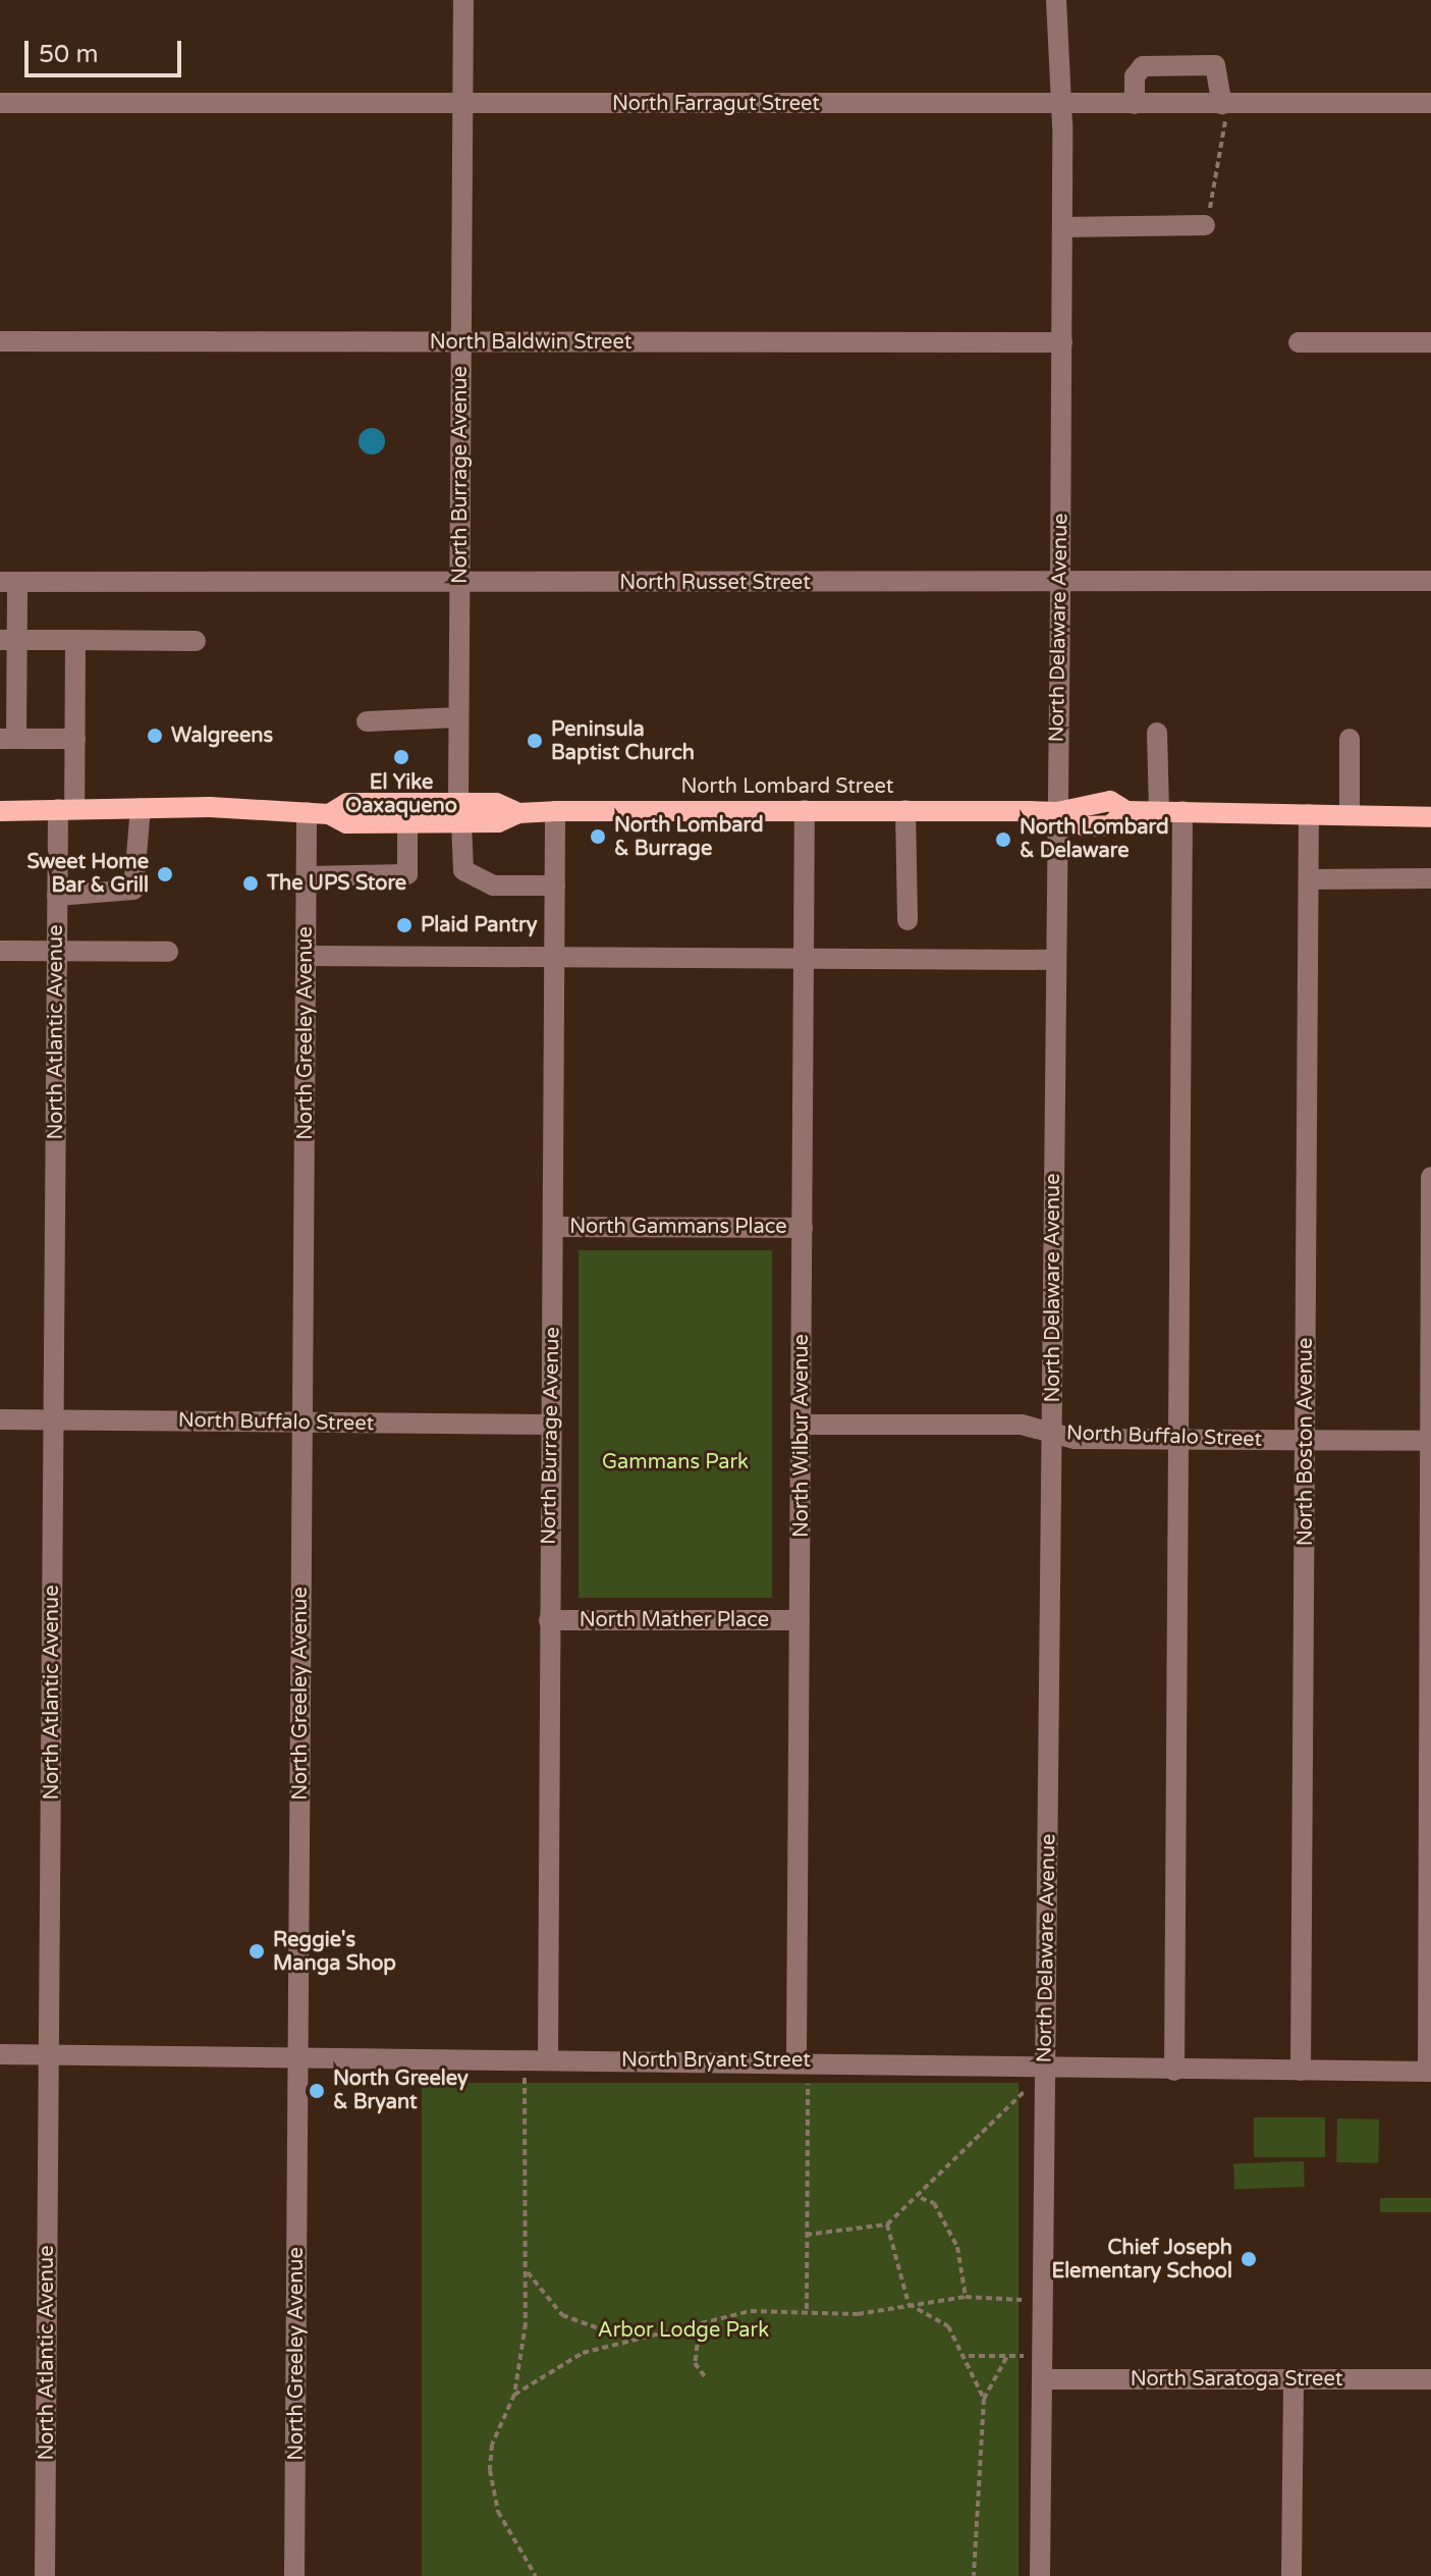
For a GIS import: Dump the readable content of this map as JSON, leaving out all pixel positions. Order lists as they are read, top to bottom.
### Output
{
  "streets": {
    "main road": ["North Lombard Street"],
    "street": [
      "North Farragut Street",
      "North Baldwin Street",
      "North Burrage Avenue",
      "North Russet Street",
      "North Delaware Avenue",
      "North Atlantic Avenue",
      "North Greeley Avenue",
      "North Gammans Place",
      "North Buffalo Street",
      "North Wilbur Avenue",
      "North Boston Avenue",
      "North Mather Place",
      "North Bryant Street",
      "North Saratoga Street"
    ]
  },
  "crossings": [
    ["North Farragut Street", "North Burrage Avenue"],
    ["North Farragut Street", "North Delaware Avenue"],
    ["North Baldwin Street", "North Burrage Avenue"],
    ["North Baldwin Street", "North Delaware Avenue"],
    ["North Burrage Avenue", "North Russet Street"],
    ["North Burrage Avenue", "North Lombard Street"],
    ["North Burrage Avenue", "North Gammans Place"],
    ["North Burrage Avenue", "North Buffalo Street"],
    ["North Burrage Avenue", "North Mather Place"],
    ["North Burrage Avenue", "North Bryant Street"],
    ["North Russet Street", "North Delaware Avenue"],
    ["North Delaware Avenue", "North Lombard Street"],
    ["North Delaware Avenue", "North Buffalo Street"],
    ["North Delaware Avenue", "North Bryant Street"],
    ["North Delaware Avenue", "North Saratoga Street"],
    ["North Lombard Street", "North Atlantic Avenue"],
    ["North Lombard Street", "North Greeley Avenue"],
    ["North Lombard Street", "North Wilbur Avenue"],
    ["North Lombard Street", "North Boston Avenue"],
    ["North Atlantic Avenue", "North Buffalo Street"],
    ["North Atlantic Avenue", "North Bryant Street"],
    ["North Greeley Avenue", "North Buffalo Street"],
    ["North Greeley Avenue", "North Bryant Street"],
    ["North Gammans Place", "North Wilbur Avenue"],
    ["North Buffalo Street", "North Wilbur Avenue"],
    ["North Buffalo Street", "North Boston Avenue"],
    ["North Wilbur Avenue", "North Mather Place"],
    ["North Wilbur Avenue", "North Bryant Street"],
    ["North Boston Avenue", "North Bryant Street"]
  ],
  "parks": ["Gammans Park", "Arbor Lodge Park"],
  "places": [
    "Walgreens",
    "Peninsula Baptist Church",
    "El Yike Oaxaqueno",
    "North Lombard & Burrage",
    "North Lombard & Delaware",
    "Sweet Home Bar & Grill",
    "The UPS Store",
    "Plaid Pantry",
    "Reggie's Manga Shop",
    "North Greeley & Bryant",
    "Chief Joseph Elementary School"
  ],
  "scale_bar": "50 m"
}
